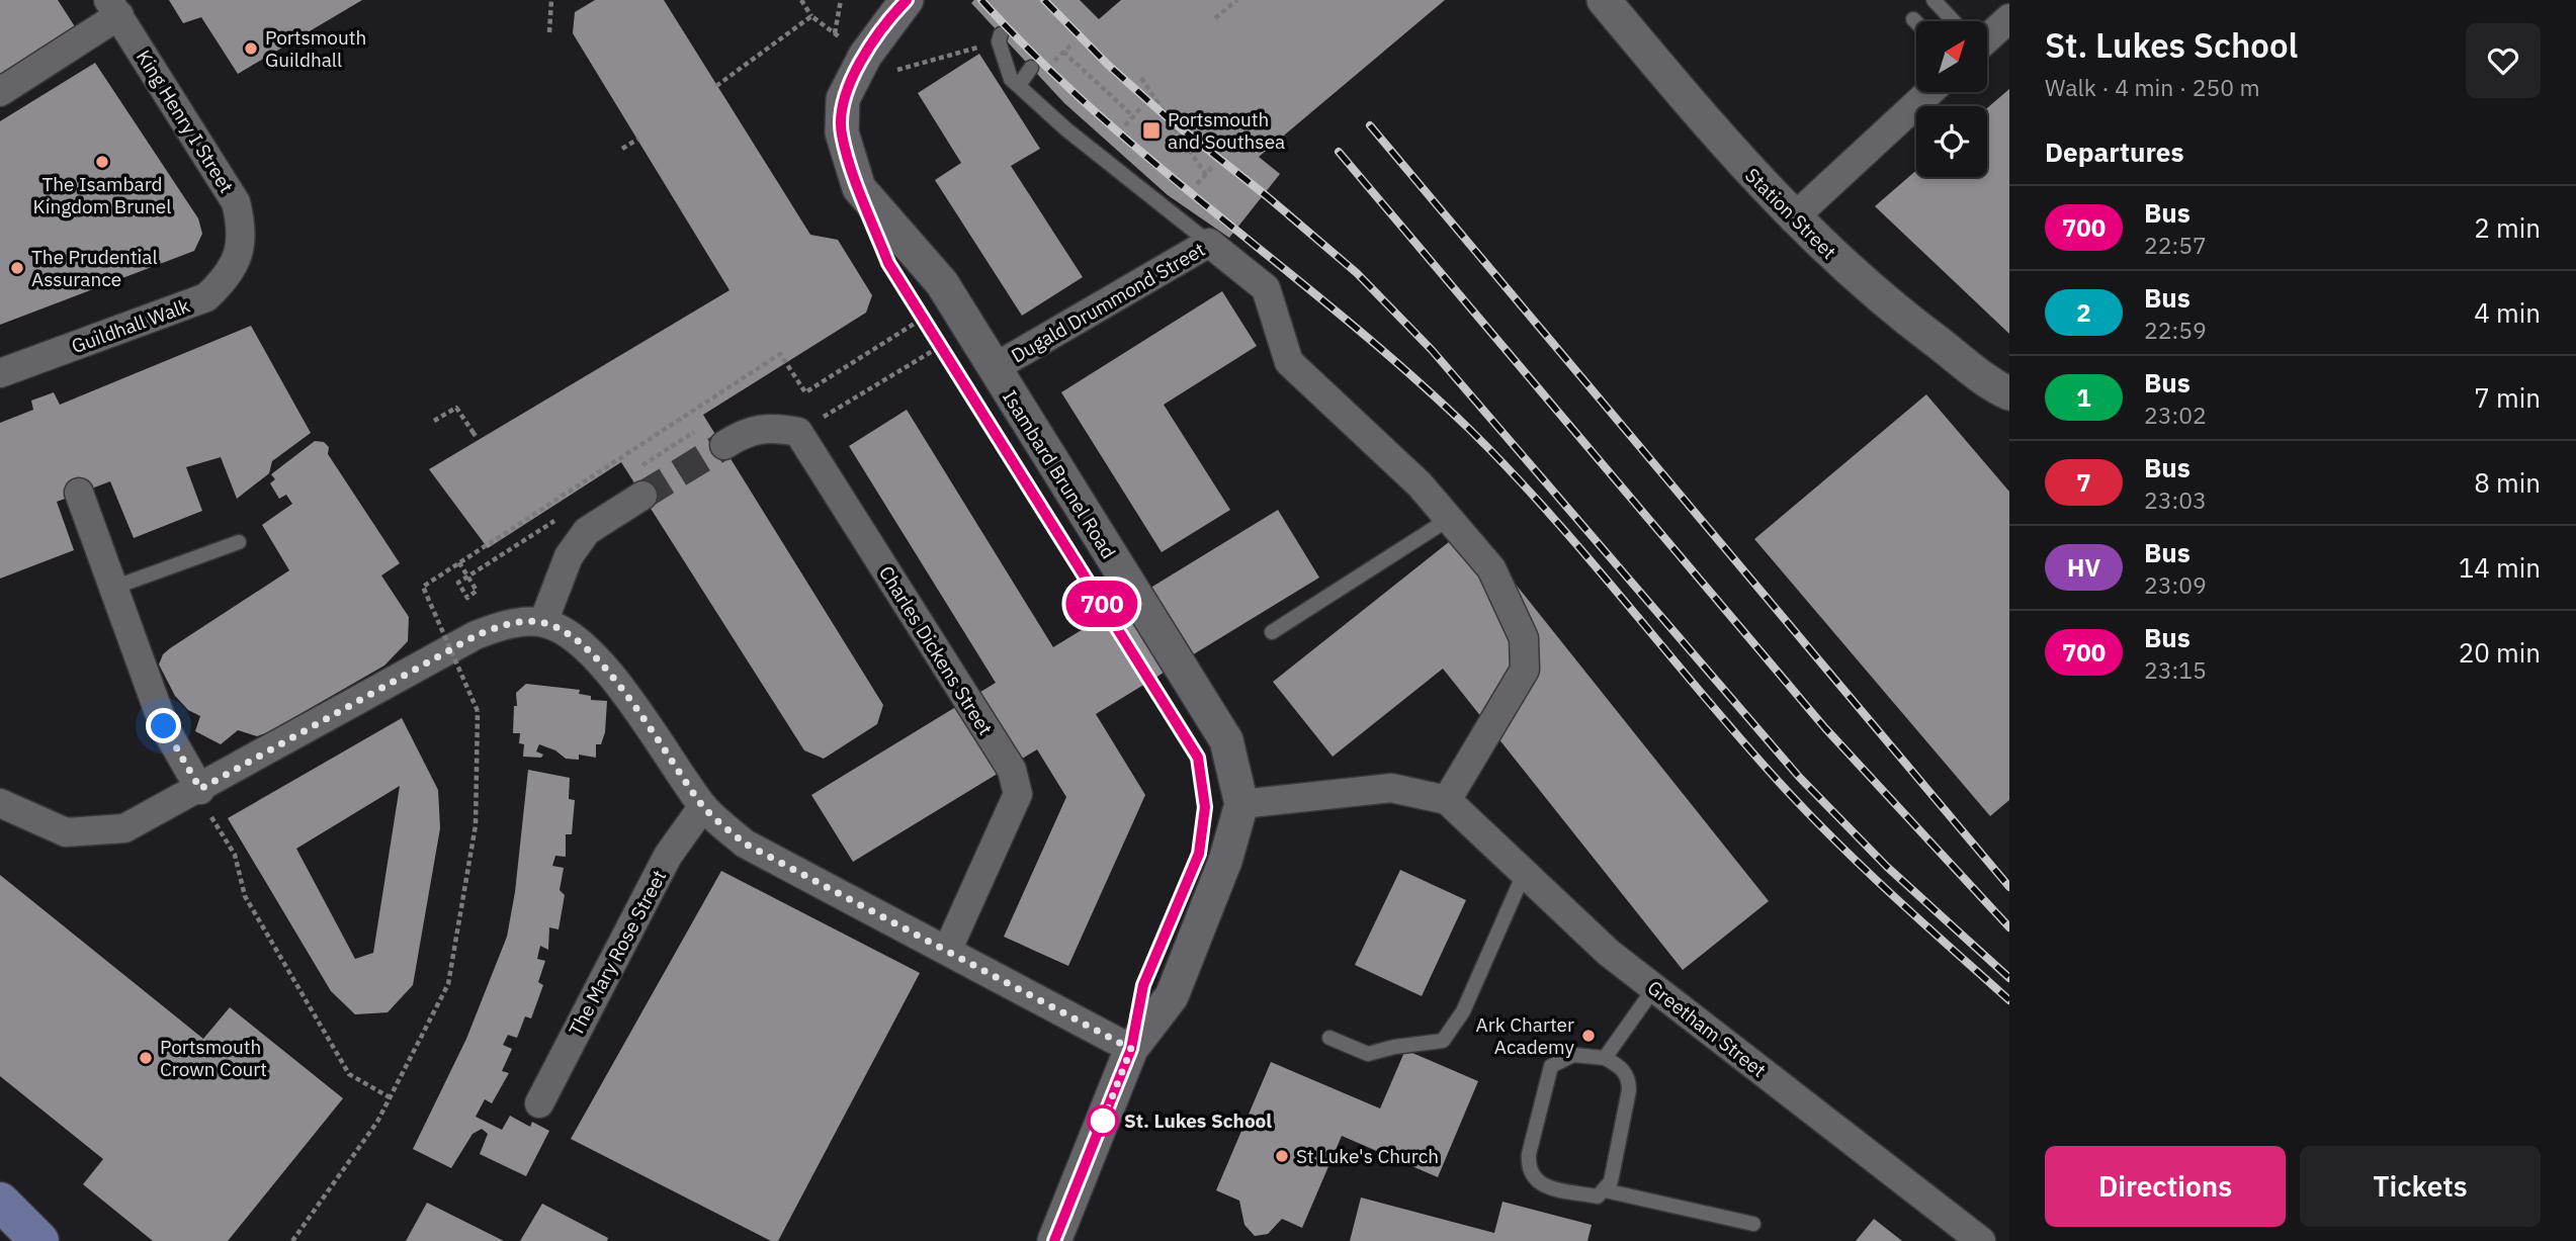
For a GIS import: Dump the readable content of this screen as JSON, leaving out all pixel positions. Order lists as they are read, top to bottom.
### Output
{
  "streets": {
    "street": [
      "King Henry I Street",
      "Station Street",
      "Dugald Drummond Street",
      "Guildhall Walk",
      "Isambard Brunel Road",
      "Charles Dickens Street",
      "The Mary Rose Street",
      "Greetham Street"
    ]
  },
  "crossings": [
    ["King Henry I Street", "Guildhall Walk"],
    ["Dugald Drummond Street", "Isambard Brunel Road"],
    ["Dugald Drummond Street", "Greetham Street"]
  ],
  "places": {
    "other": [
      "Portsmouth Guildhall",
      "The Isambard Kingdom Brunel",
      "The Prudential Assurance",
      "Ark Charter Academy",
      "Portsmouth Crown Court",
      "St. Lukes School",
      "St Luke's Church"
    ],
    "transit": ["Portsmouth and Southsea"]
  },
  "lines": ["bus line 700"],
  "north": "top right",
  "page": {
    "on_map": "700",
    "heading": [
      ["St. Lukes School", "Walk · 4 min · 250 m"],
      "Departures"
    ],
    "list": [
      {
        "mark": "700",
        "name": "Bus",
        "note": "22:57",
        "value": "2 min"
      },
      {
        "mark": "2",
        "name": "Bus",
        "note": "22:59",
        "value": "4 min"
      },
      {
        "mark": "1",
        "name": "Bus",
        "note": "23:02",
        "value": "7 min"
      },
      {
        "mark": "7",
        "name": "Bus",
        "note": "23:03",
        "value": "8 min"
      },
      {
        "mark": "HV",
        "name": "Bus",
        "note": "23:09",
        "value": "14 min"
      },
      {
        "mark": "700",
        "name": "Bus",
        "note": "23:15",
        "value": "20 min"
      }
    ],
    "buttons": ["Directions", "Tickets"]
  }
}
